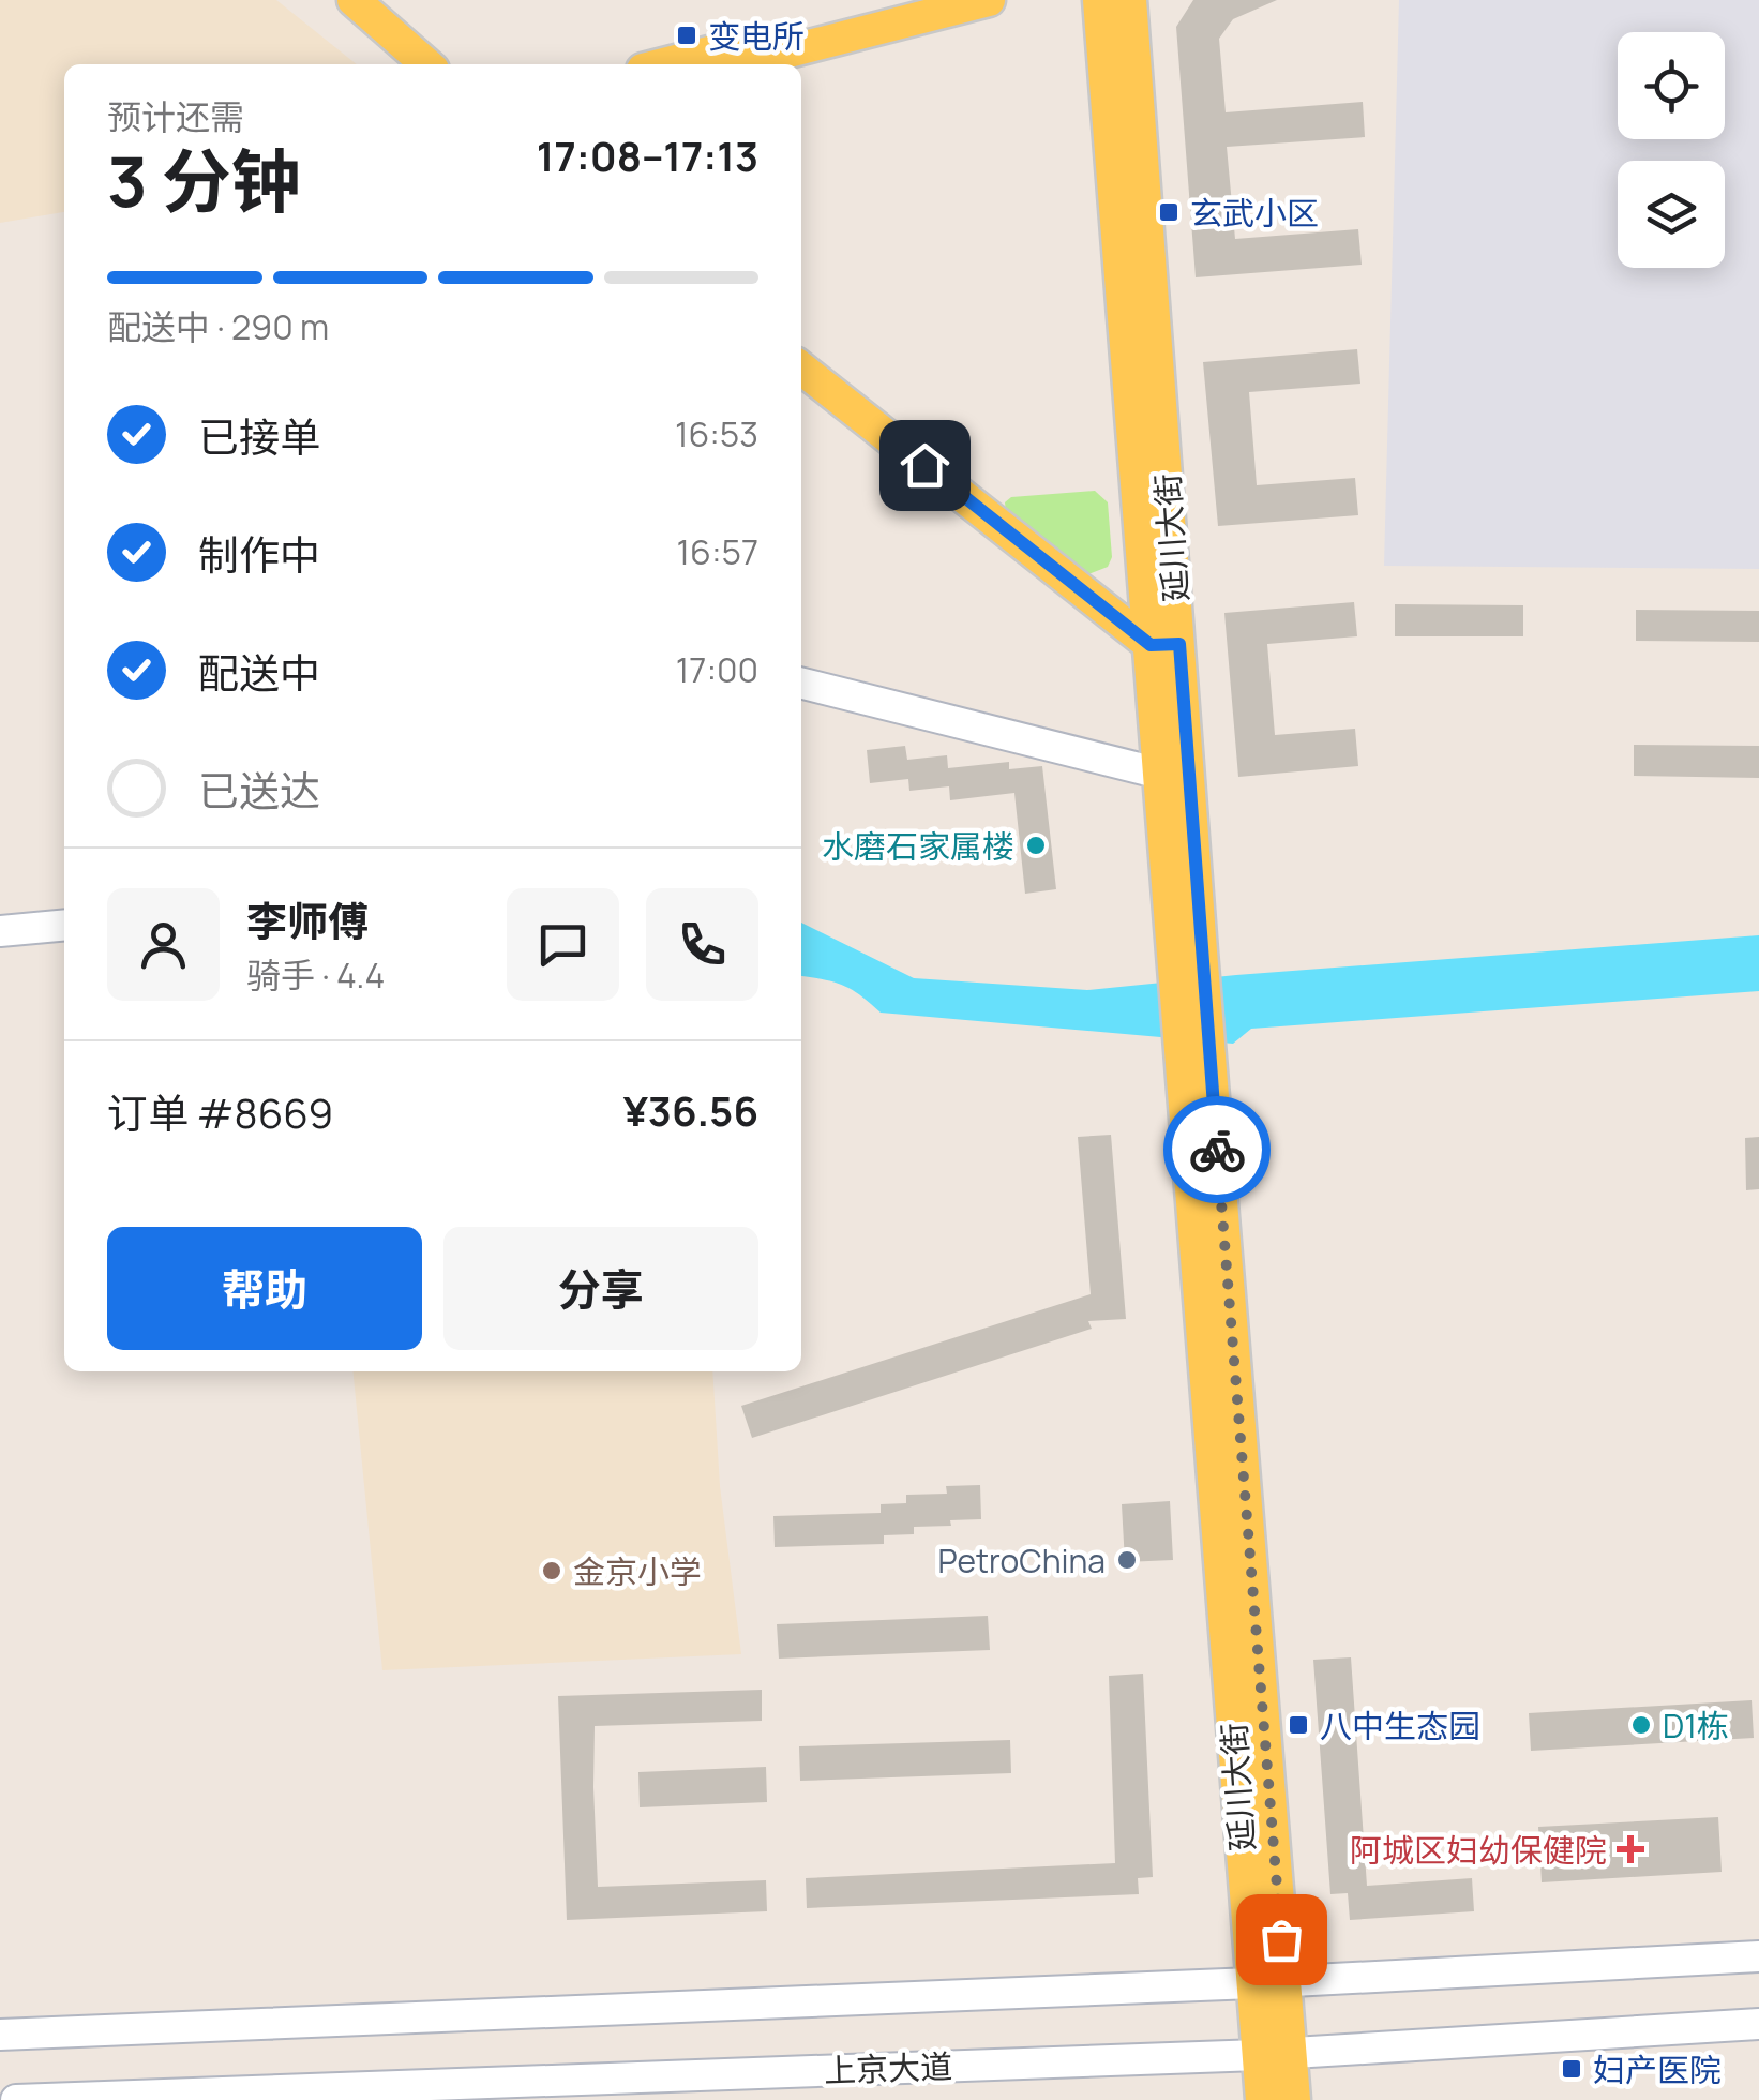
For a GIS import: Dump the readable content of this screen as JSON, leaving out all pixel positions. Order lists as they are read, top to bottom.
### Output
{
  "streets": {
    "main road": ["延川大街", "上京大道"]
  },
  "crossings": [
    ["延川大街", "上京大道"]
  ],
  "places": {
    "transit": [
      "变电所",
      "玄武小区",
      "八中生态园",
      "妇产医院"
    ],
    "other": [
      "水磨石家属楼",
      "PetroChina",
      "金京小学",
      "D1栋"
    ],
    "health": ["阿城区妇幼保健院"]
  },
  "page": {
    "heading": ["3 分钟", "预计还需", "17:08–17:13"],
    "panel": [
      "李师傅",
      "骑手 · 4.4",
      "订单 #8669",
      "¥36.56"
    ],
    "bar": "配送中 · 290 m",
    "list": [
      ["已接单", "16:53"],
      ["制作中", "16:57"],
      ["配送中", "17:00"],
      "已送达"
    ],
    "buttons": ["帮助", "分享"]
  }
}
